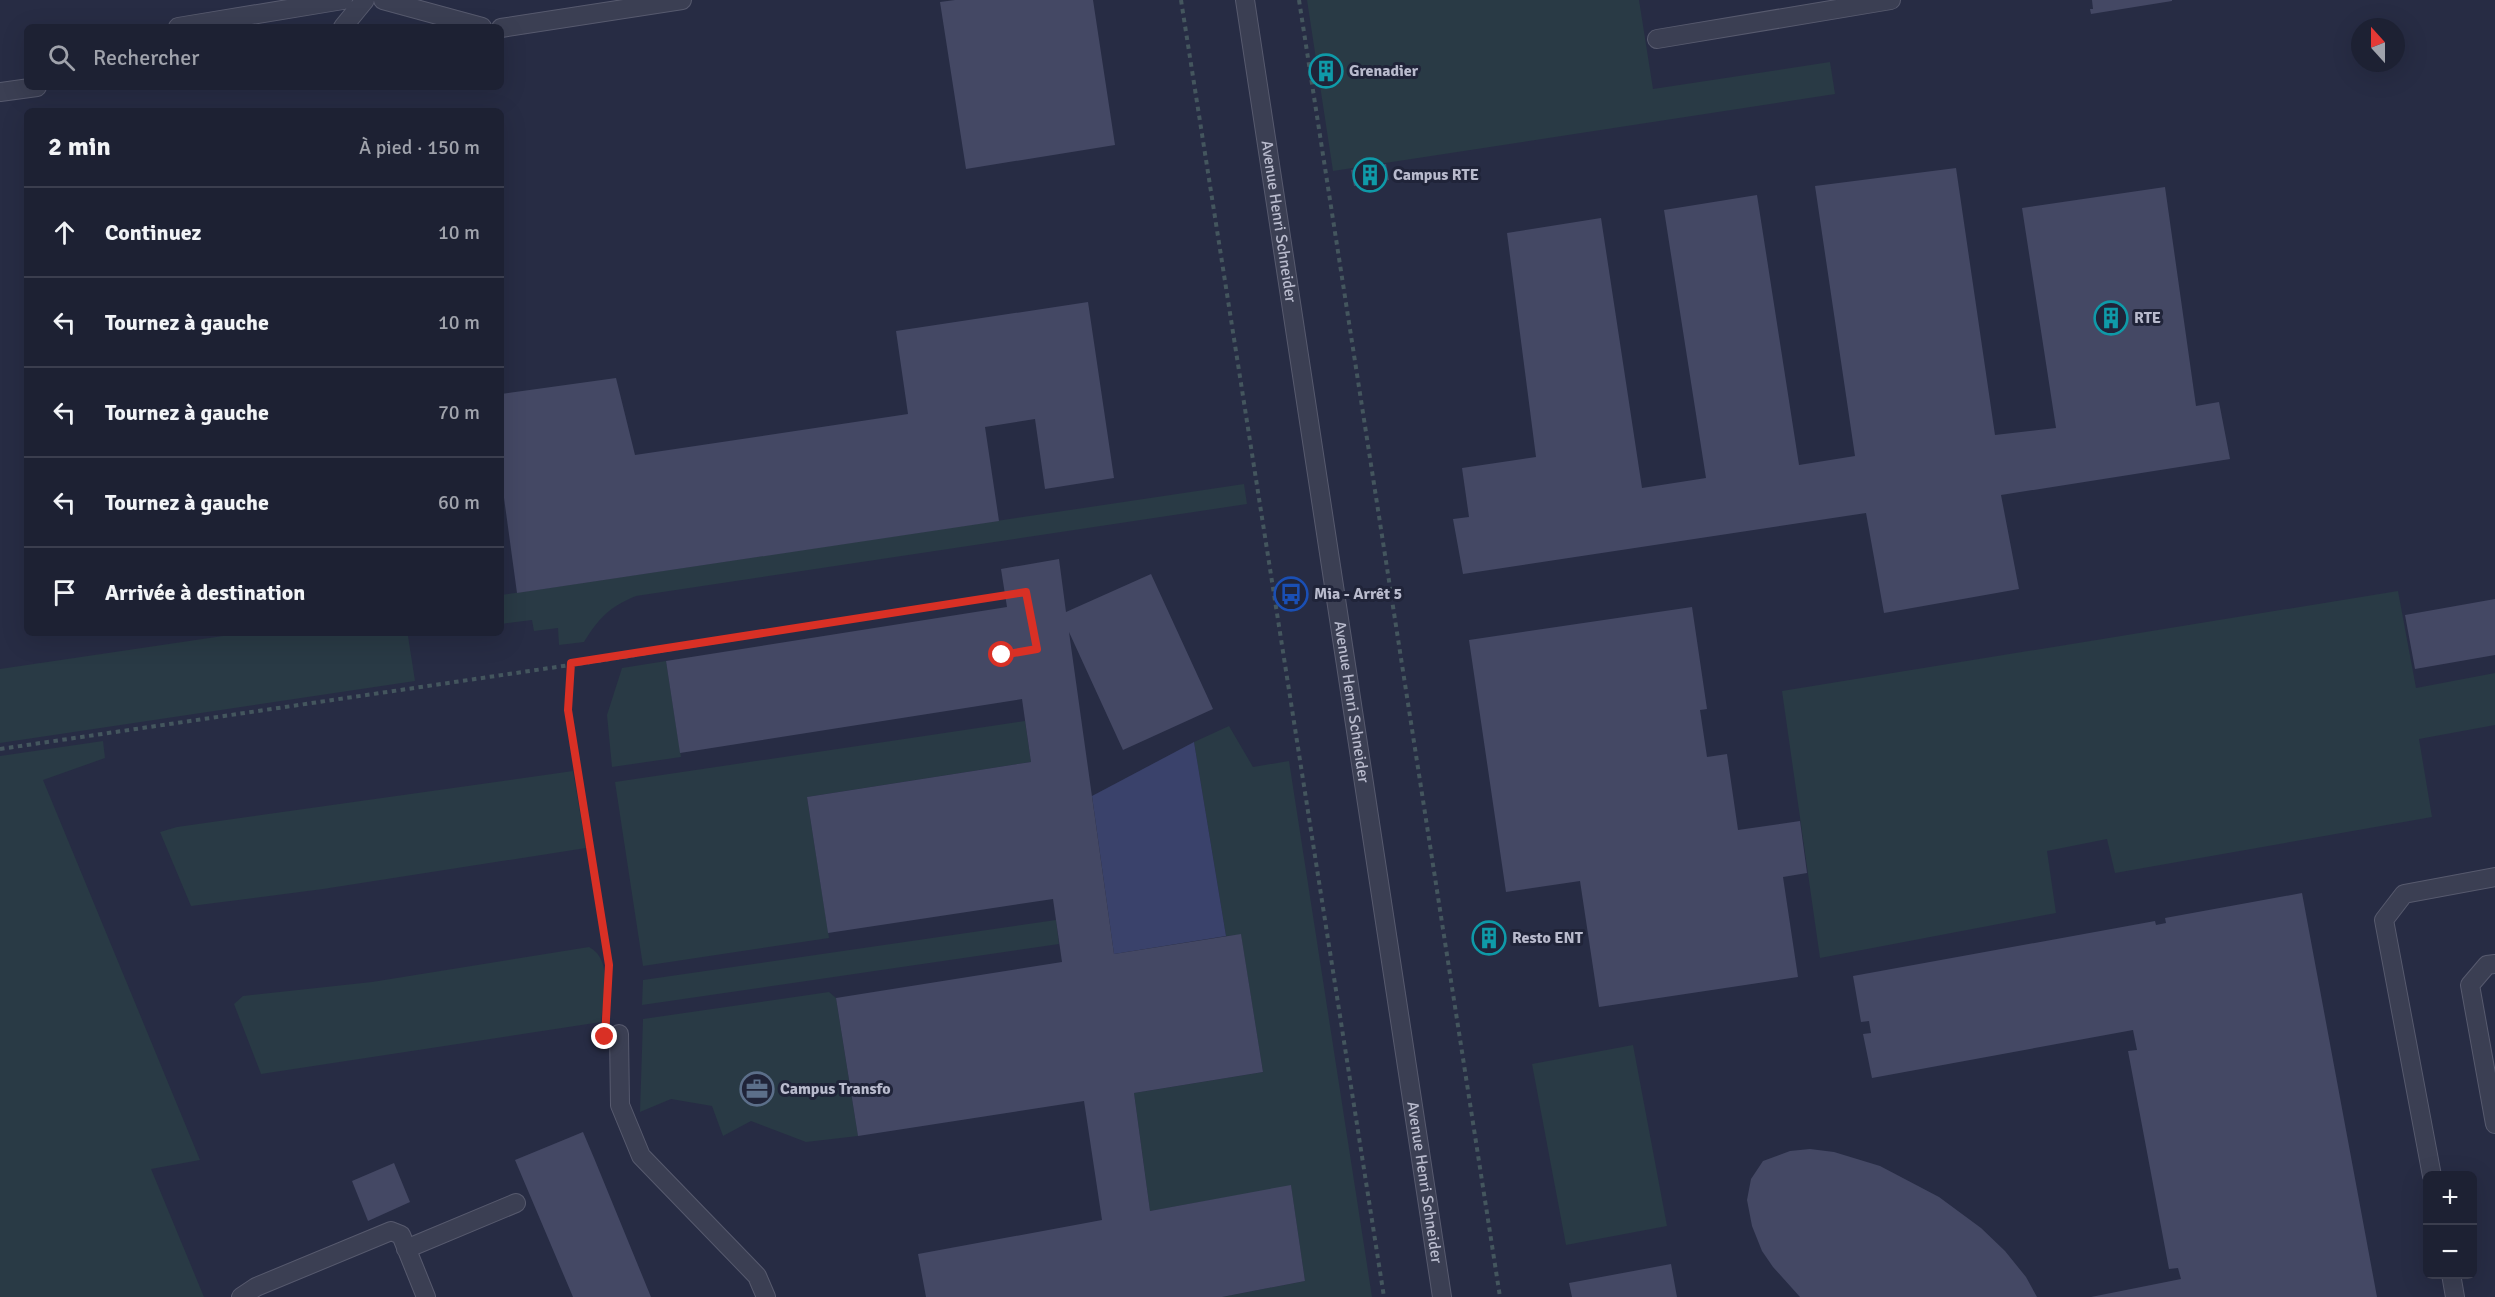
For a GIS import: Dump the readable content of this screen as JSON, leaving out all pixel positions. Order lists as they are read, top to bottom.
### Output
{
  "streets": {
    "street": ["Avenue Henri Schneider"]
  },
  "places": {
    "building": [
      "Grenadier",
      "Campus RTE",
      "RTE",
      "Resto ENT"
    ],
    "bus stop": ["Mia - Arrêt 5"],
    "office": ["Campus Transfo"]
  },
  "north": "top",
  "page": {
    "search": "Rechercher",
    "heading": ["2 min", "À pied · 150 m"],
    "list": [
      ["Continuez", "10 m"],
      ["Tournez à gauche", "10 m"],
      ["Tournez à gauche", "70 m"],
      ["Tournez à gauche", "60 m"],
      "Arrivée à destination"
    ],
    "map_buttons": ["+", "−"]
  }
}
